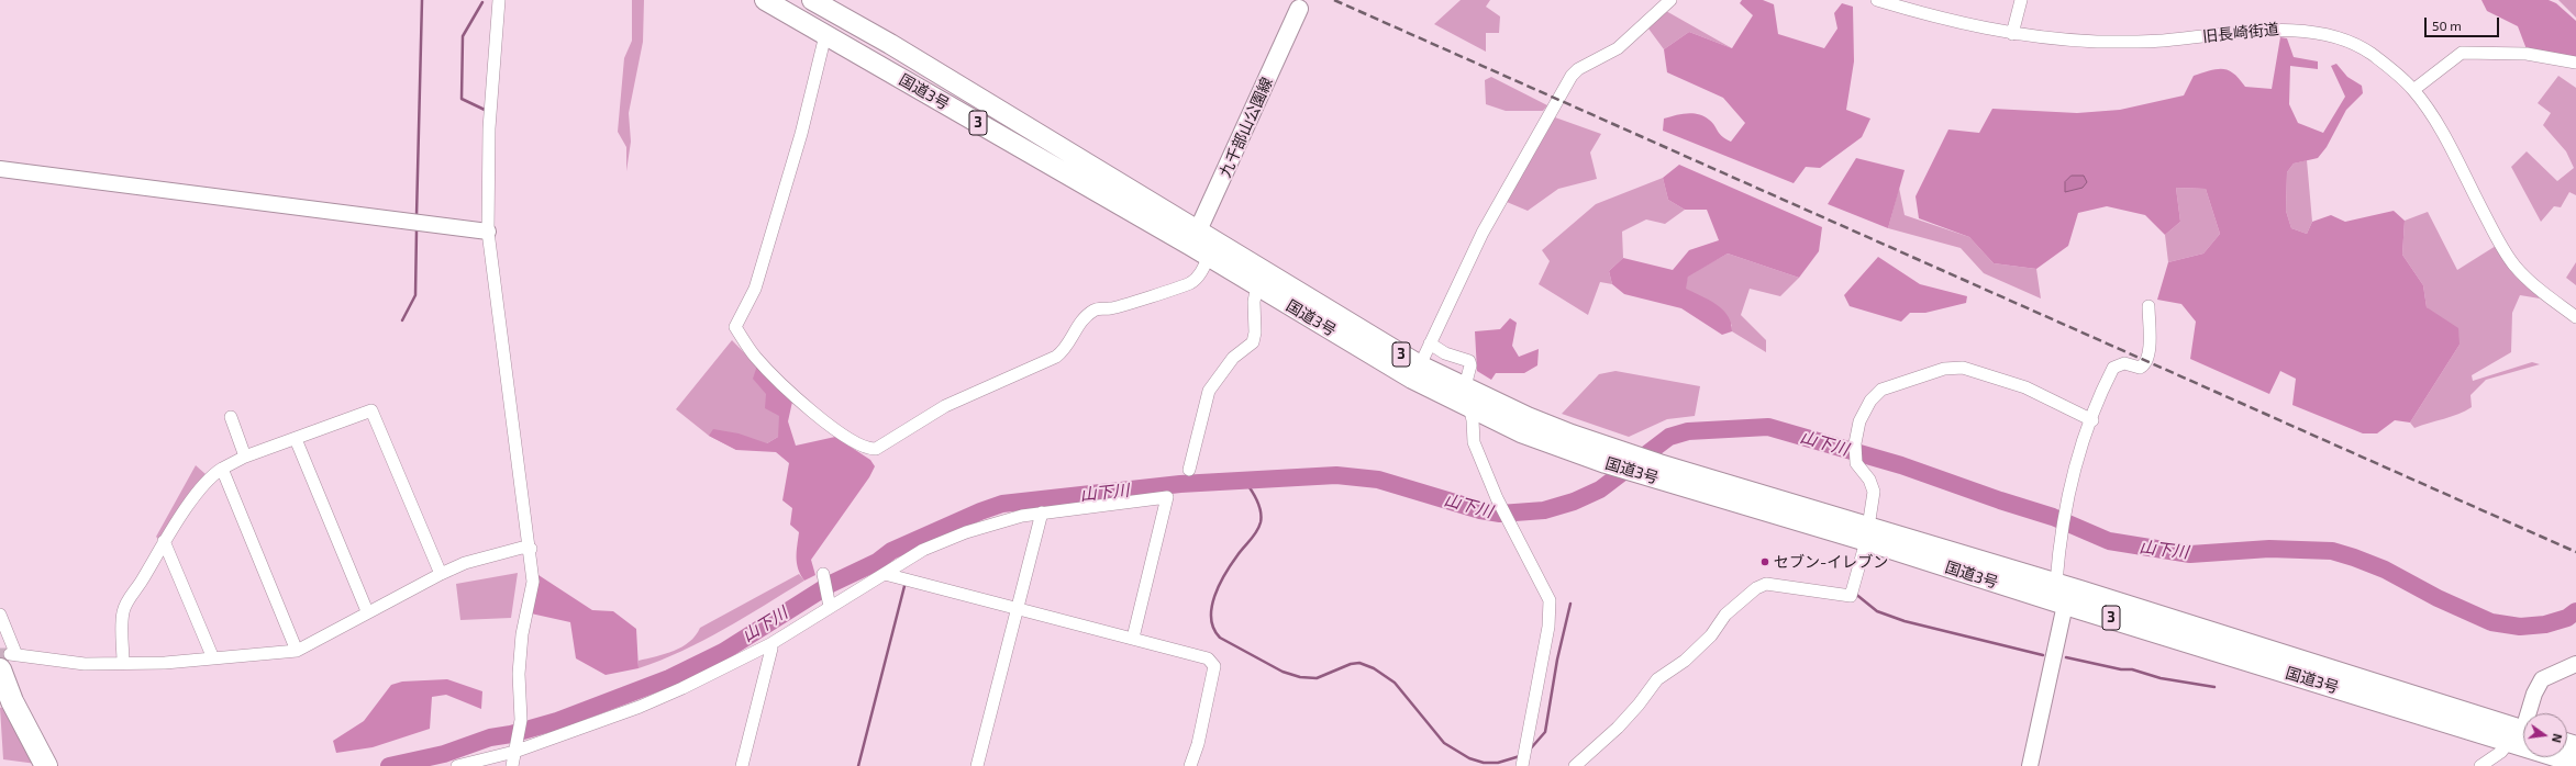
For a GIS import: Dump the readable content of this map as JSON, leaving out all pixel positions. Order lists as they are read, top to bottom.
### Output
{
  "streets": {
    "highway": ["国道3号", "3"],
    "main road": ["九千部山公園線"],
    "street": ["旧長崎街道"]
  },
  "crossings": [
    ["国道3号", "九千部山公園線"]
  ],
  "water": ["山下川"],
  "places": ["セブン-イレブン"],
  "scale_bar": "50 m",
  "north": "right"
}
